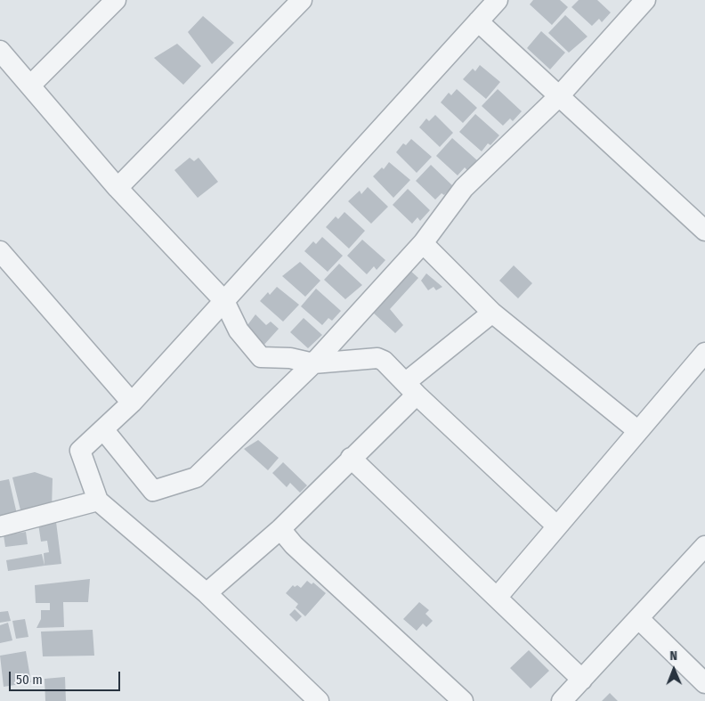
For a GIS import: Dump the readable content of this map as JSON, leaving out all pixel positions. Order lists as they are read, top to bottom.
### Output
{
  "scale_bar": "50 m",
  "north": "top"
}
